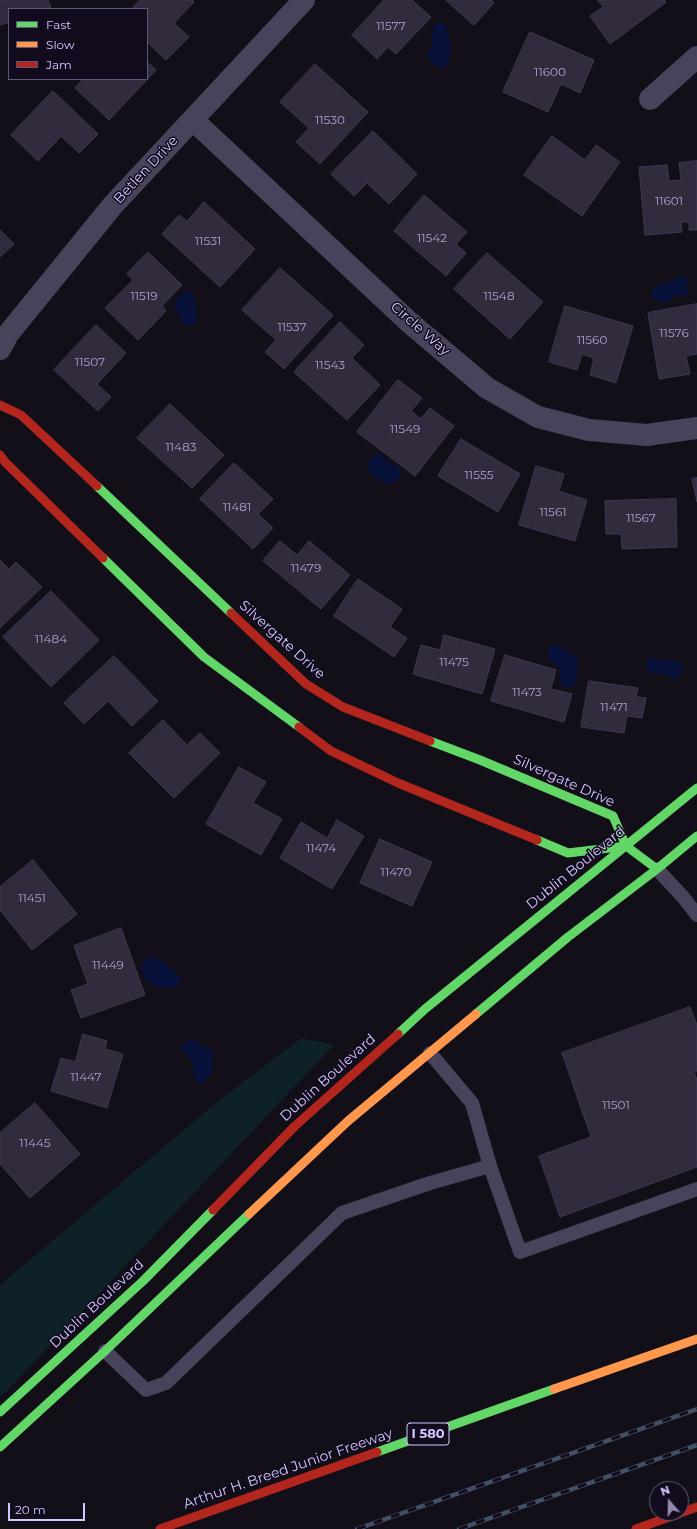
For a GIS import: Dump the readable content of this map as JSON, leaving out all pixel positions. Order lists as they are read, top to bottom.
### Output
{
  "streets": {
    "main road": [
      "Silvergate Drive",
      "Dublin Boulevard",
      "I 580",
      "Arthur H. Breed Junior Freeway"
    ],
    "street": ["Betlen Drive", "Circle Way"]
  },
  "crossings": [
    ["Betlen Drive", "Circle Way"],
    ["Silvergate Drive", "Dublin Boulevard"]
  ],
  "house_numbers": [
    "11577",
    "11600",
    "11530",
    "11601",
    "11542",
    "11531",
    "11519",
    "11548",
    "11537",
    "11576",
    "11560",
    "11507",
    "11543",
    "11549",
    "11483",
    "11555",
    "11481",
    "11561",
    "11567",
    "11479",
    "11484",
    "11475",
    "11473",
    "11471",
    "11474",
    "11470",
    "11451",
    "11449",
    "11447",
    "11501",
    "11445"
  ],
  "legend": ["Fast", "Slow", "Jam"],
  "scale_bar": "20 m",
  "north": "top"
}
